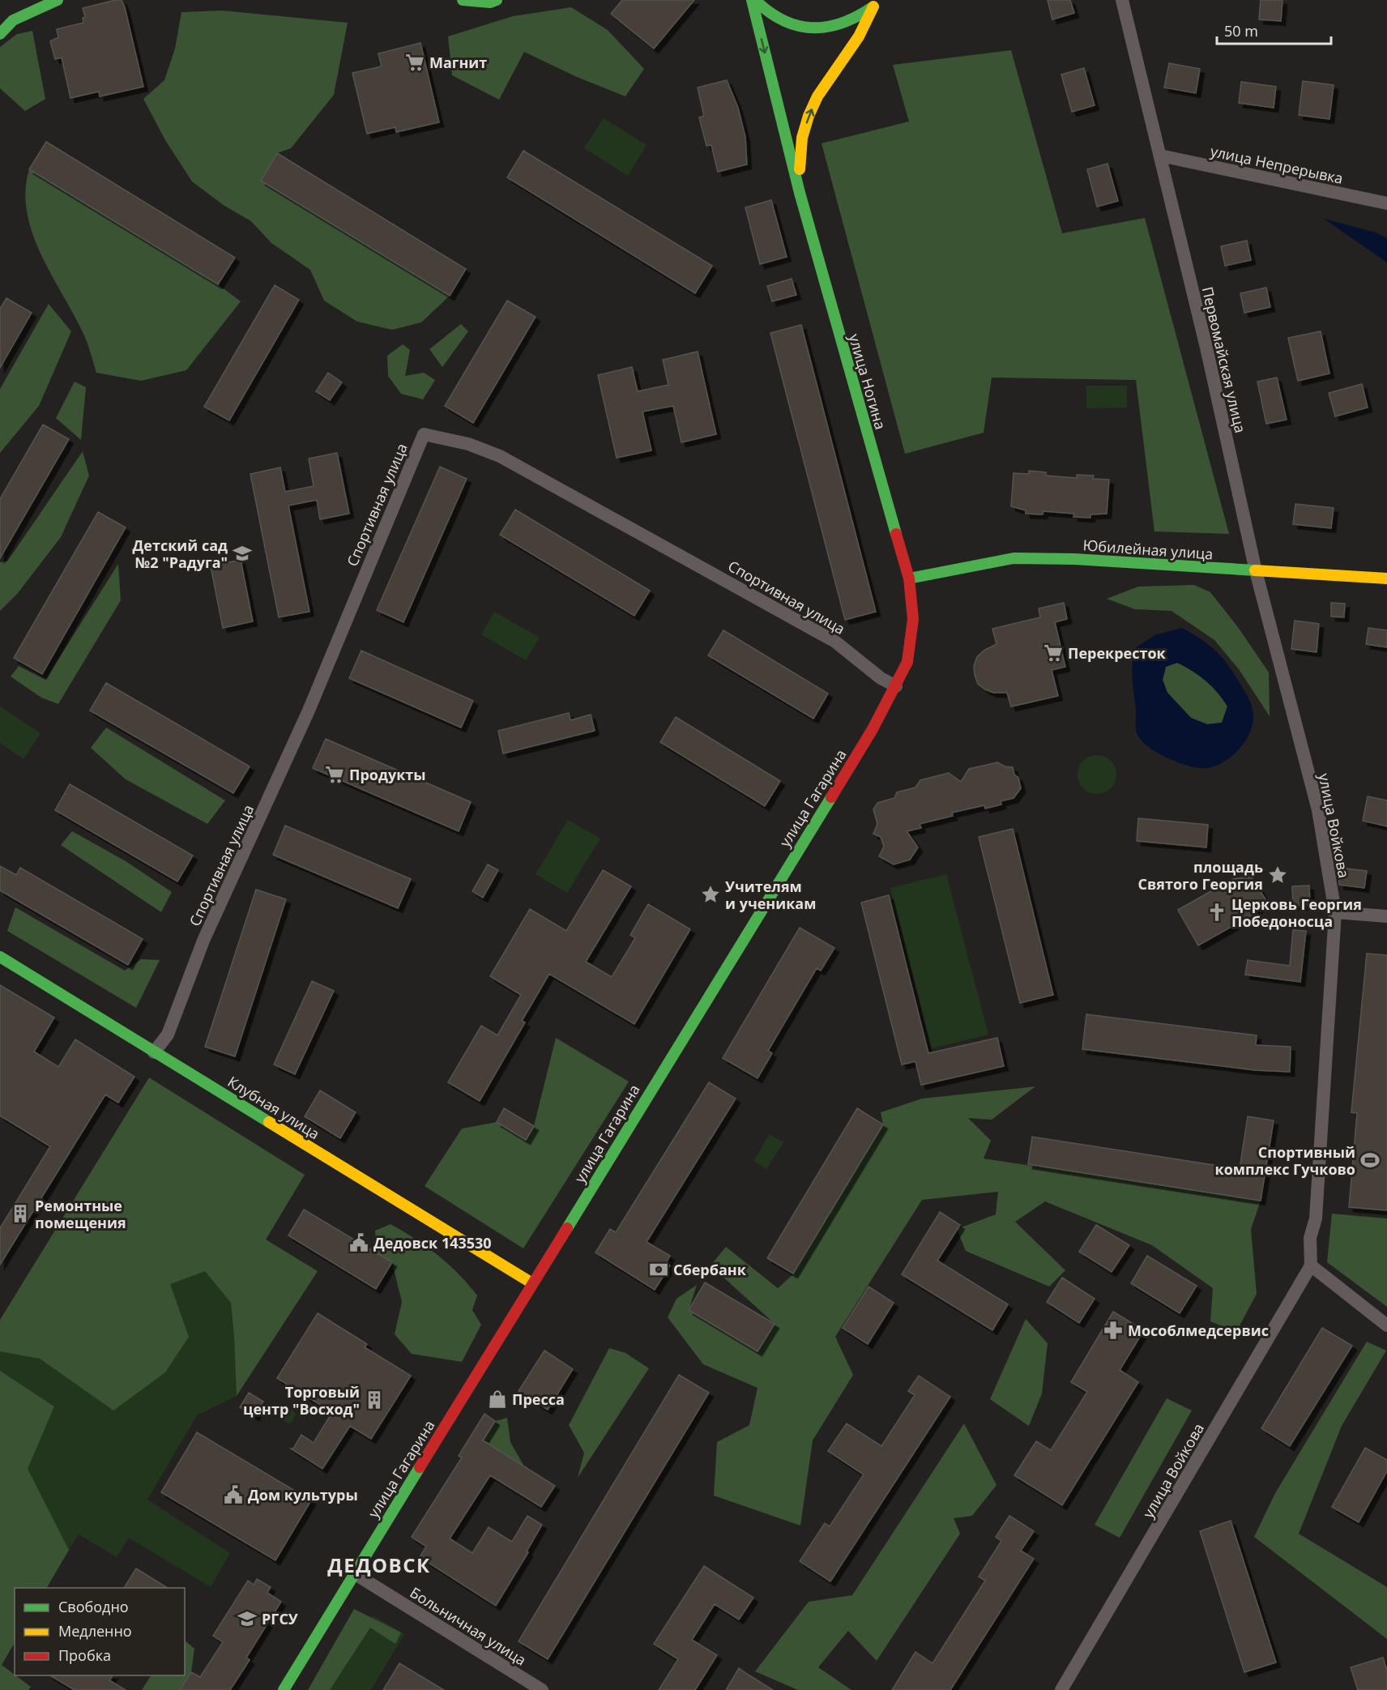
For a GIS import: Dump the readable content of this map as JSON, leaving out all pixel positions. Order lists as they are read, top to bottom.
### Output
{
  "streets": {
    "street": [
      "улица Непрерывка",
      "Первомайская улица",
      "улица Ногина",
      "Спортивная улица",
      "Юбилейная улица",
      "улица Гагарина",
      "улица Войкова",
      "Клубная улица",
      "Больничная улица"
    ]
  },
  "crossings": [
    ["улица Непрерывка", "Первомайская улица"],
    ["Первомайская улица", "Юбилейная улица"],
    ["Первомайская улица", "улица Войкова"],
    ["улица Ногина", "Юбилейная улица"],
    ["улица Ногина", "улица Гагарина"],
    ["Спортивная улица", "улица Гагарина"],
    ["Спортивная улица", "Клубная улица"],
    ["Юбилейная улица", "улица Гагарина"],
    ["Юбилейная улица", "улица Войкова"],
    ["улица Гагарина", "Клубная улица"],
    ["улица Гагарина", "Больничная улица"]
  ],
  "districts": ["ДЕДОВСК"],
  "places": {
    "supermarket": ["Магнит", "Перекресток", "Продукты"],
    "school or university": ["Детский сад №2 \"Радуга\"", "РГСУ"],
    "place": ["площадь Святого Георгия", "Учителям и ученикам"],
    "church": ["Церковь Георгия Победоносца"],
    "sports": ["Спортивный комплекс Гучково"],
    "building": ["Ремонтные помещения", "Торговый центр \"Восход\""],
    "public building": ["Дедовск 143530", "Дом культуры"],
    "bank": ["Сбербанк"],
    "pharmacy": ["Мособлмедсервис"],
    "shop": ["Пресса"]
  },
  "legend": ["Свободно", "Медленно", "Пробка"],
  "scale_bar": "50 m"
}
